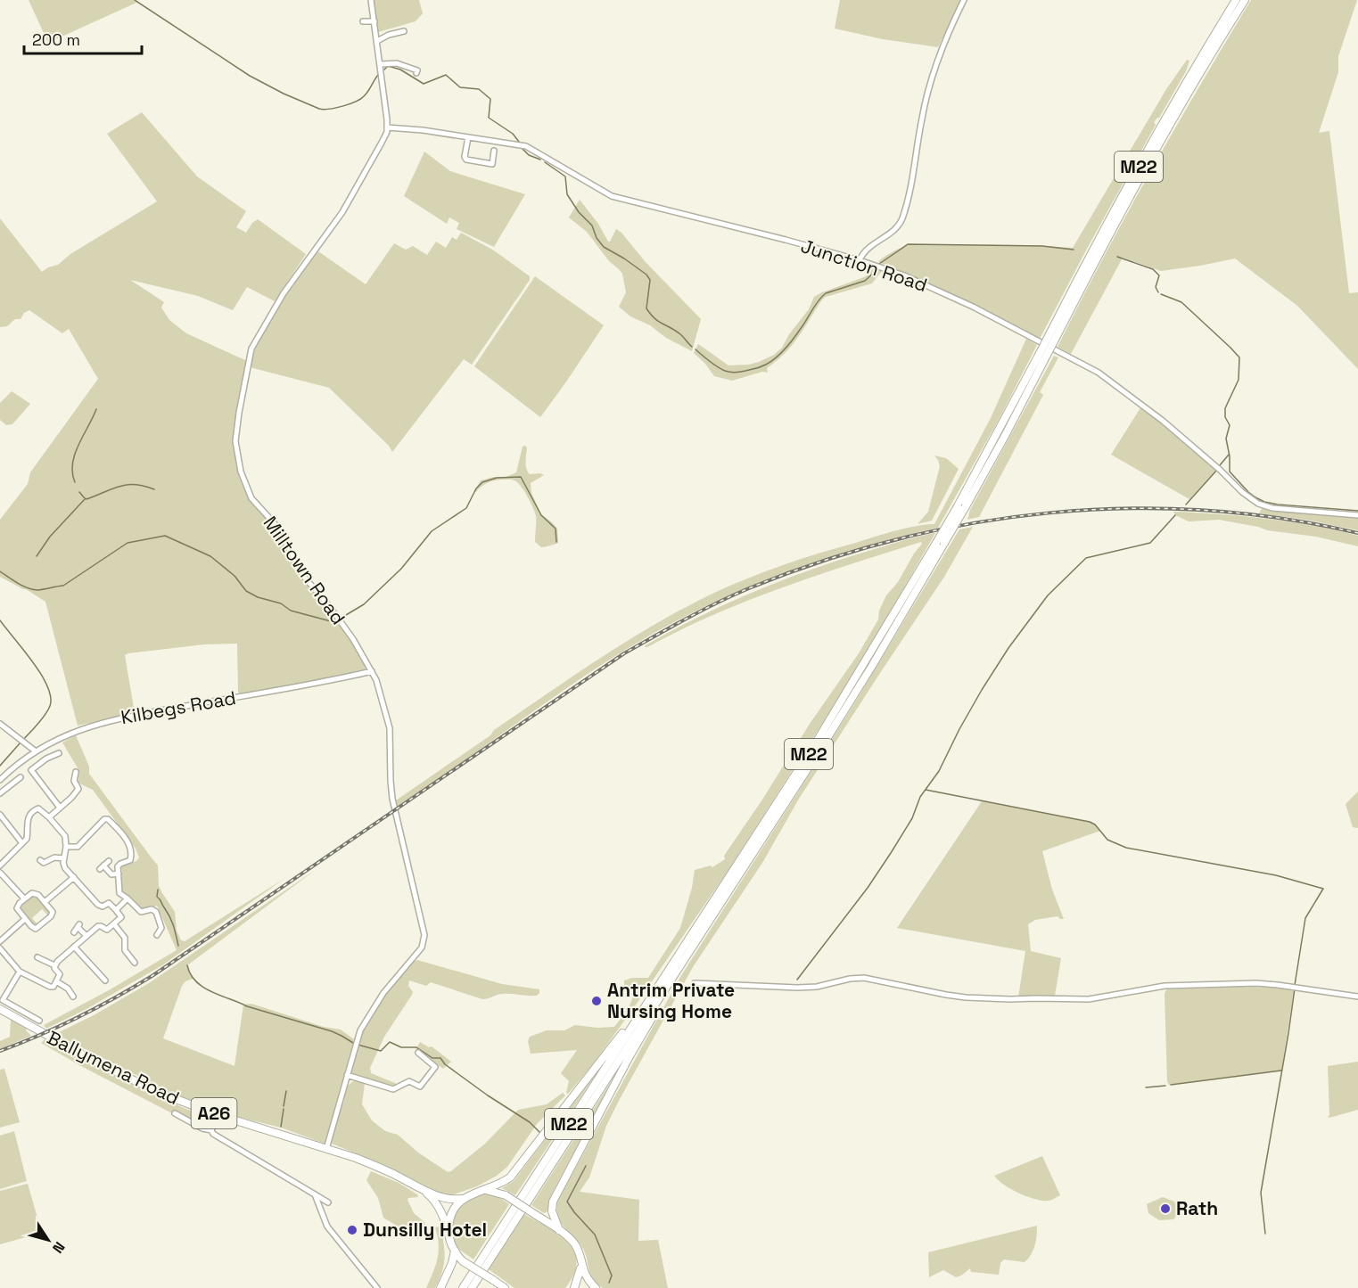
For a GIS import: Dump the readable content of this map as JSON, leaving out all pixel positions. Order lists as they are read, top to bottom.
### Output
{
  "streets": {
    "highway": ["M22", "Ballymena Road", "A26"],
    "street": ["Junction Road", "Milltown Road", "Kilbegs Road"]
  },
  "crossings": [
    ["Junction Road", "Milltown Road"],
    ["Milltown Road", "Kilbegs Road"],
    ["Milltown Road", "Ballymena Road"],
    ["Ballymena Road", "A26"]
  ],
  "places": ["Antrim Private Nursing Home", "Rath", "Dunsilly Hotel"],
  "scale_bar": "200 m",
  "north": "bottom right"
}
